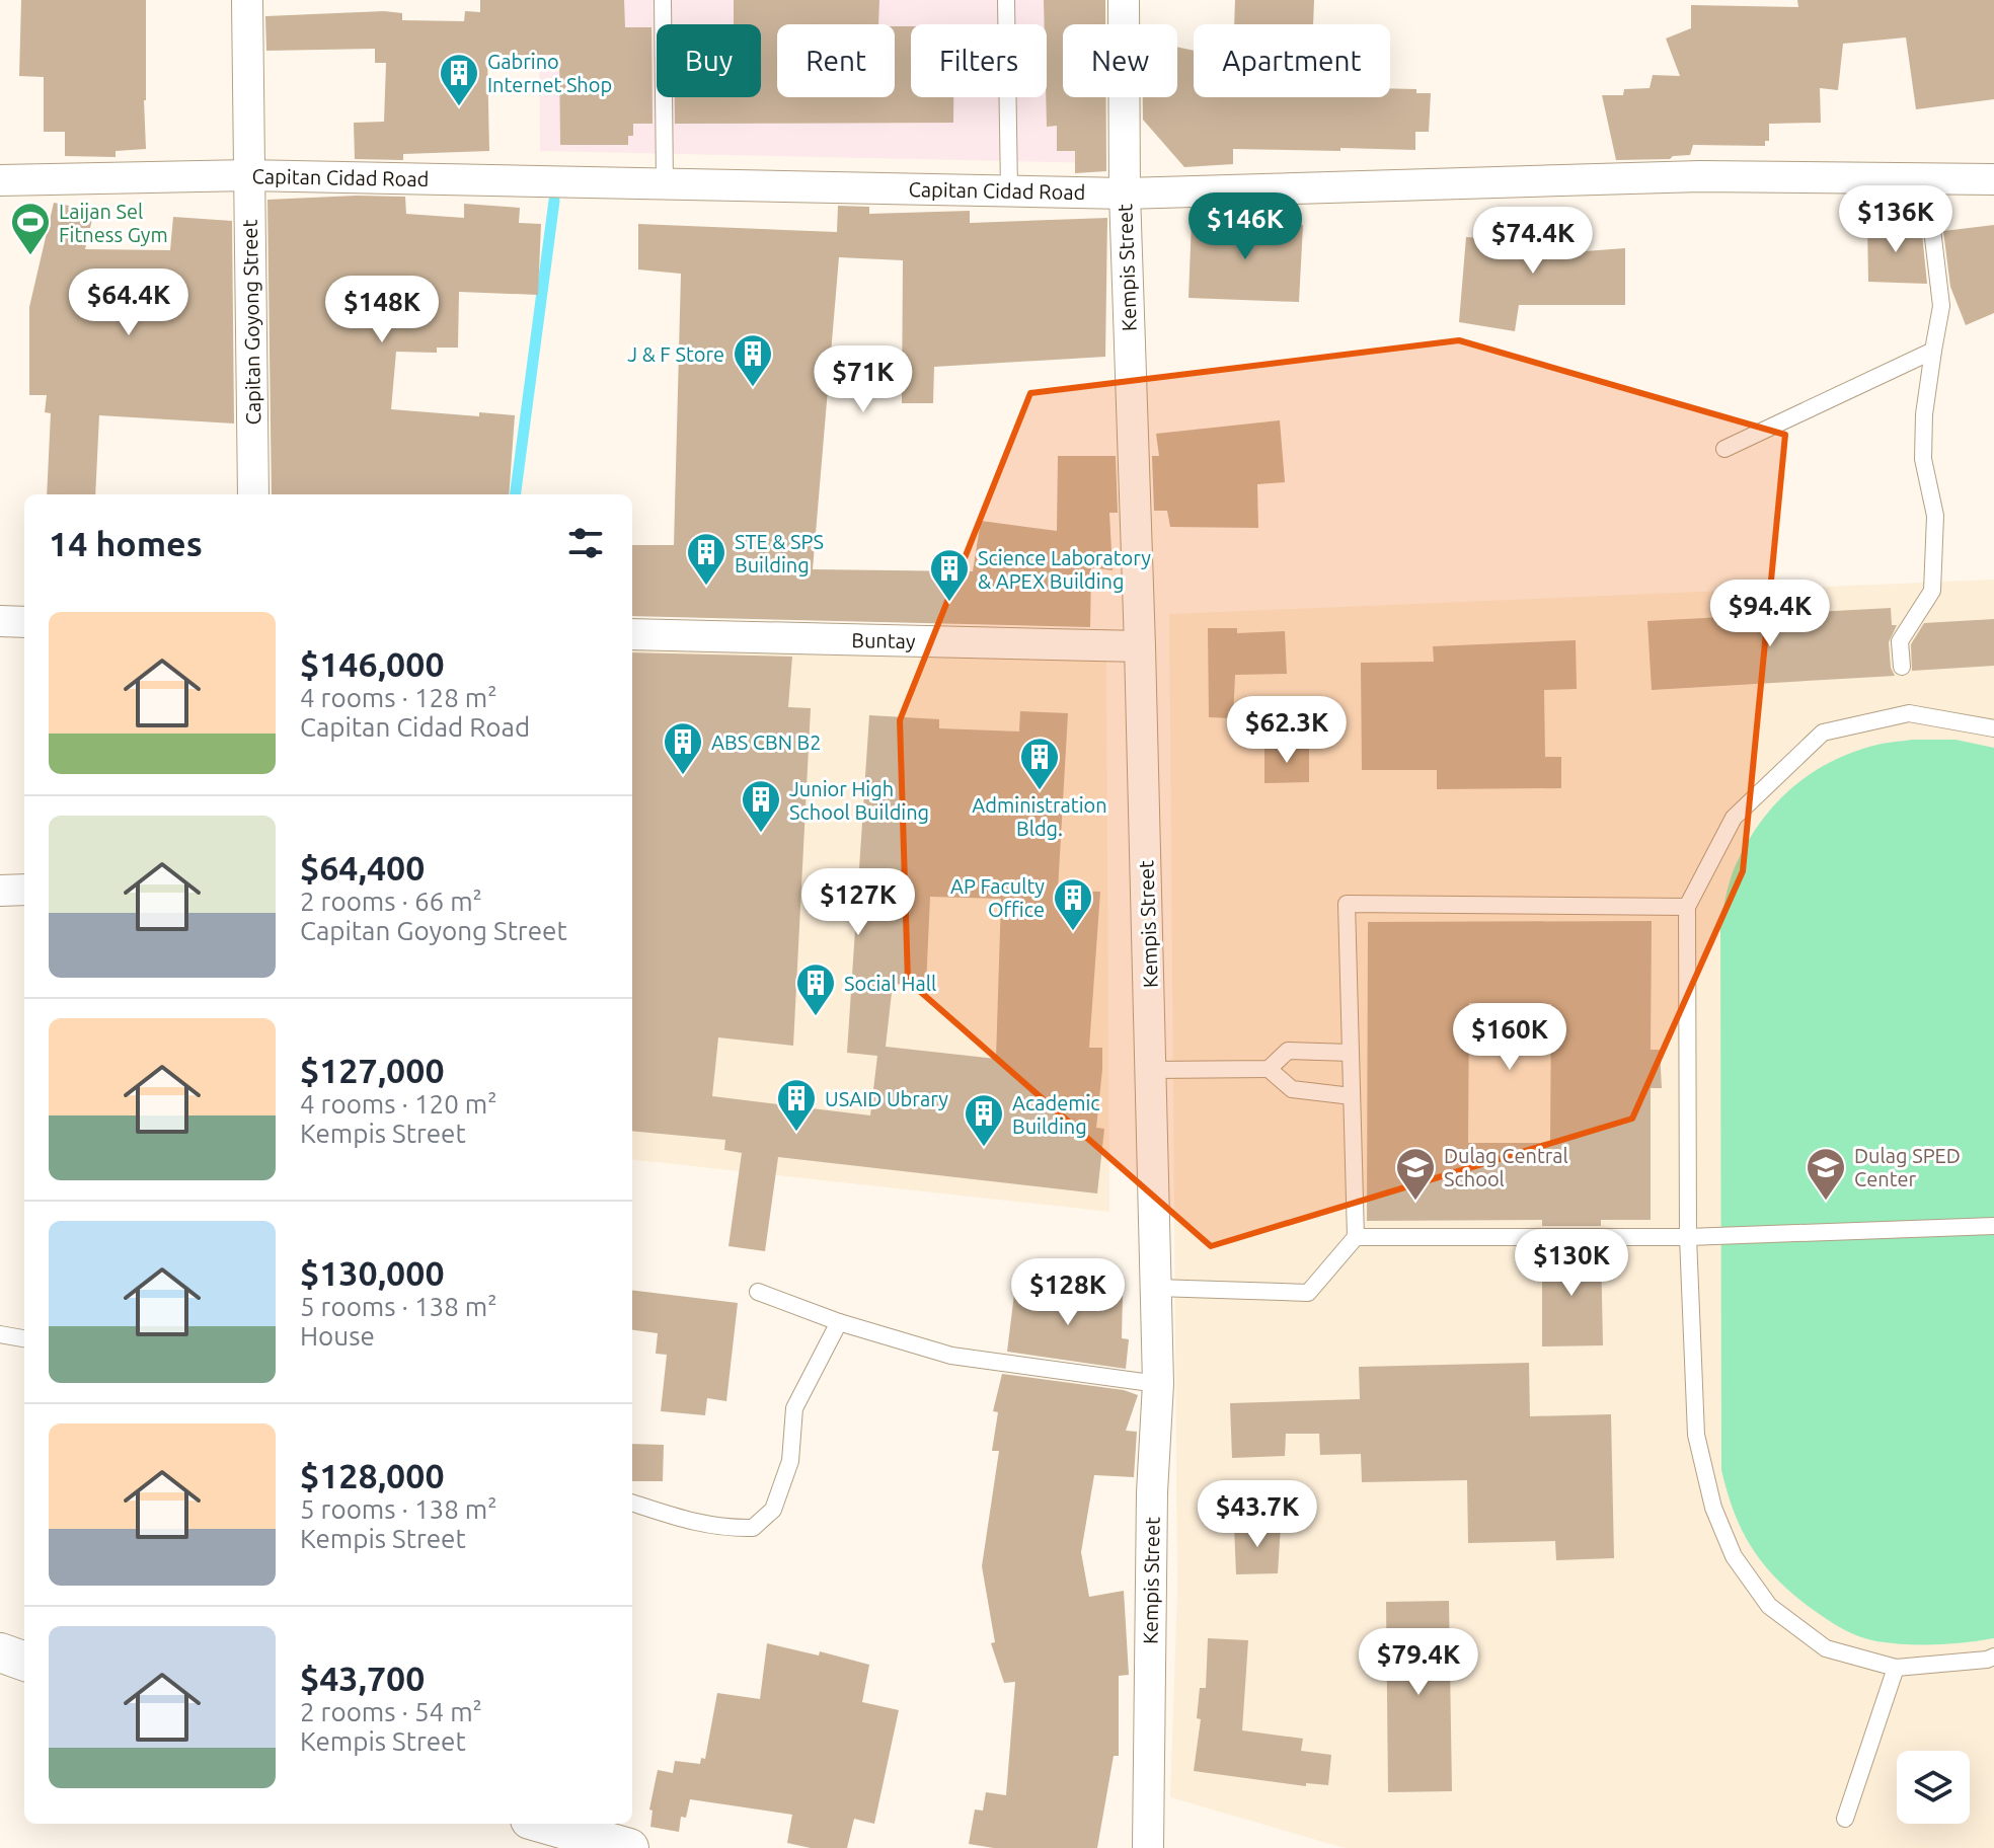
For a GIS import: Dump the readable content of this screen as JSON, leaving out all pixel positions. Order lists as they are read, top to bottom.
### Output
{
  "streets": {
    "street": [
      "Capitan Cidad Road",
      "Kempis Street",
      "Capitan Goyong Street",
      "Buntay"
    ]
  },
  "crossings": [
    ["Capitan Cidad Road", "Kempis Street"],
    ["Capitan Cidad Road", "Capitan Goyong Street"],
    ["Kempis Street", "Buntay"]
  ],
  "places": {
    "building": [
      "Gabrino Internet Shop",
      "J & F Store",
      "STE & SPS Building",
      "Science Laboratory & APEX Building",
      "ABS CBN B2",
      "Administration Bldg.",
      "Junior High School Building",
      "AP Faculty Office",
      "Social Hall",
      "USAID Ubrary",
      "Academic Building"
    ],
    "sports": ["Laijan Sel Fitness Gym"],
    "school or university": ["Dulag Central School", "Dulag SPED Center"]
  },
  "page": {
    "chip": [
      "Buy",
      "Rent",
      "Filters",
      "New",
      "Apartment"
    ],
    "price": [
      "$136K",
      "$146K",
      "$74.4K",
      "$64.4K",
      "$148K",
      "$71K",
      "$94.4K",
      "$62.3K",
      "$127K",
      "$160K",
      "$130K",
      "$128K",
      "$43.7K",
      "$79.4K"
    ],
    "heading": "14 homes",
    "list": [
      {
        "name": "$146,000",
        "note": "4 rooms · 128 m² · Capitan Cidad Road"
      },
      {
        "name": "$64,400",
        "note": "2 rooms · 66 m² · Capitan Goyong Street"
      },
      {
        "name": "$127,000",
        "note": "4 rooms · 120 m² · Kempis Street"
      },
      {
        "name": "$130,000",
        "note": "5 rooms · 138 m² · House"
      },
      {
        "name": "$128,000",
        "note": "5 rooms · 138 m² · Kempis Street"
      },
      {
        "name": "$43,700",
        "note": "2 rooms · 54 m² · Kempis Street"
      }
    ]
  }
}
